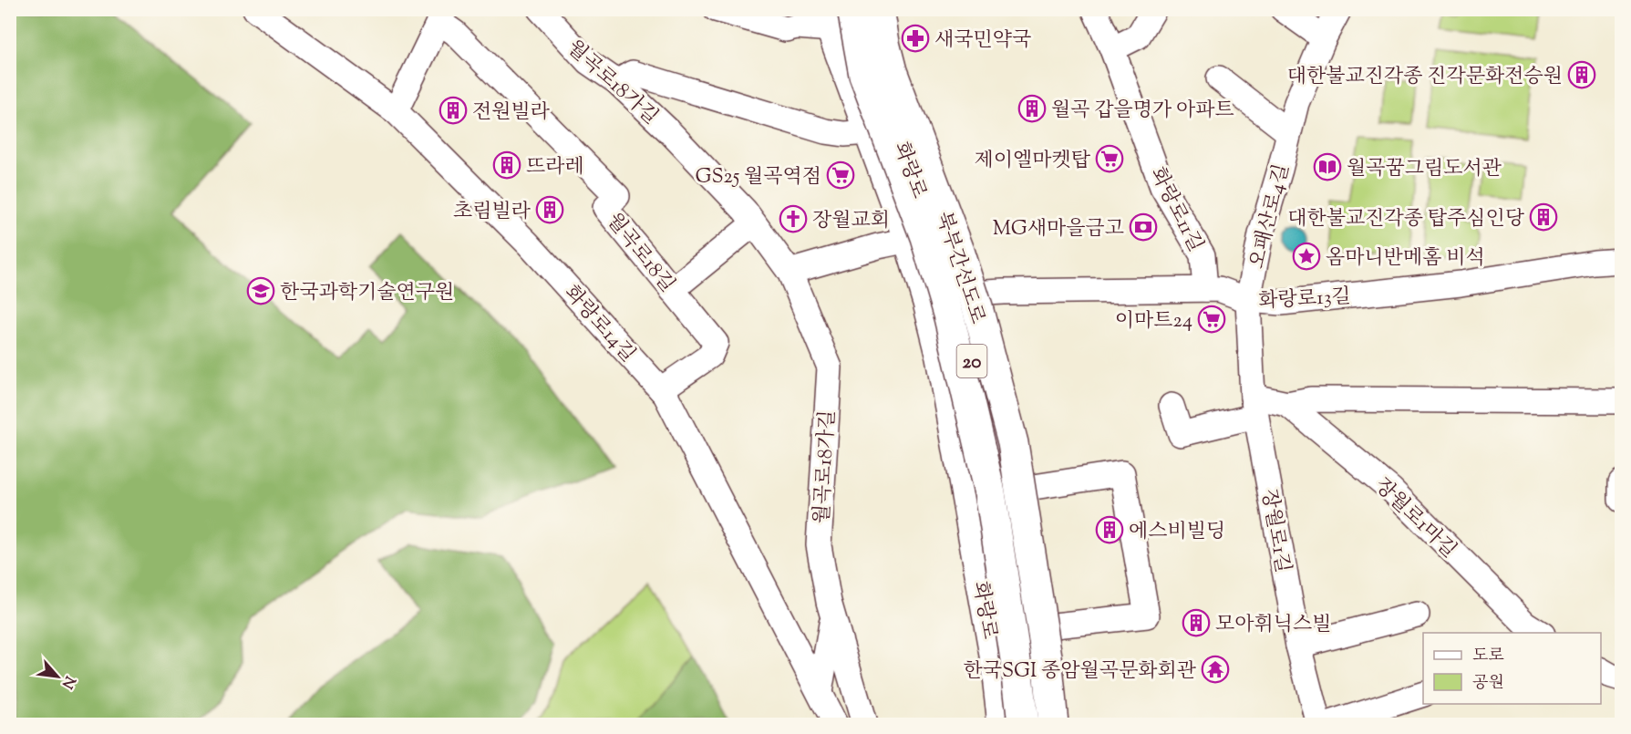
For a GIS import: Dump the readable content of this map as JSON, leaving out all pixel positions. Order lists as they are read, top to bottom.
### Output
{
  "streets": {
    "main road": ["화랑로", "북부간선도로", "20"],
    "street": [
      "월곡로18가길",
      "화랑로11길",
      "오패산로4길",
      "월곡로18길",
      "화랑로13길",
      "화랑로14길",
      "장월로1마길",
      "장월로1길"
    ]
  },
  "crossings": [
    ["월곡로18가길", "화랑로"],
    ["화랑로", "북부간선도로"],
    ["화랑로", "화랑로13길"],
    ["화랑로11길", "화랑로13길"],
    ["오패산로4길", "화랑로13길"],
    ["오패산로4길", "장월로1길"],
    ["월곡로18길", "화랑로14길"],
    ["화랑로13길", "장월로1길"],
    ["장월로1마길", "장월로1길"]
  ],
  "places": {
    "pharmacy": ["새국민약국"],
    "building": [
      "대한불교진각종 진각문화전승원",
      "월곡 갑을명가 아파트",
      "전원빌라",
      "뜨라레",
      "초림빌라",
      "대한불교진각종 탑주심인당",
      "에스비빌딩",
      "모아휘닉스빌"
    ],
    "supermarket": ["제이엘마켓탑", "GS25 월곡역점", "이마트24"],
    "library": ["월곡꿈그림도서관"],
    "church": ["장월교회"],
    "bank": ["MG새마을금고"],
    "place": ["옴마니반메홈 비석"],
    "school or university": ["한국과학기술연구원"],
    "temple": ["한국SGI 종암월곡문화회관"]
  },
  "legend": ["도로", "공원"],
  "north": "bottom right"
}
